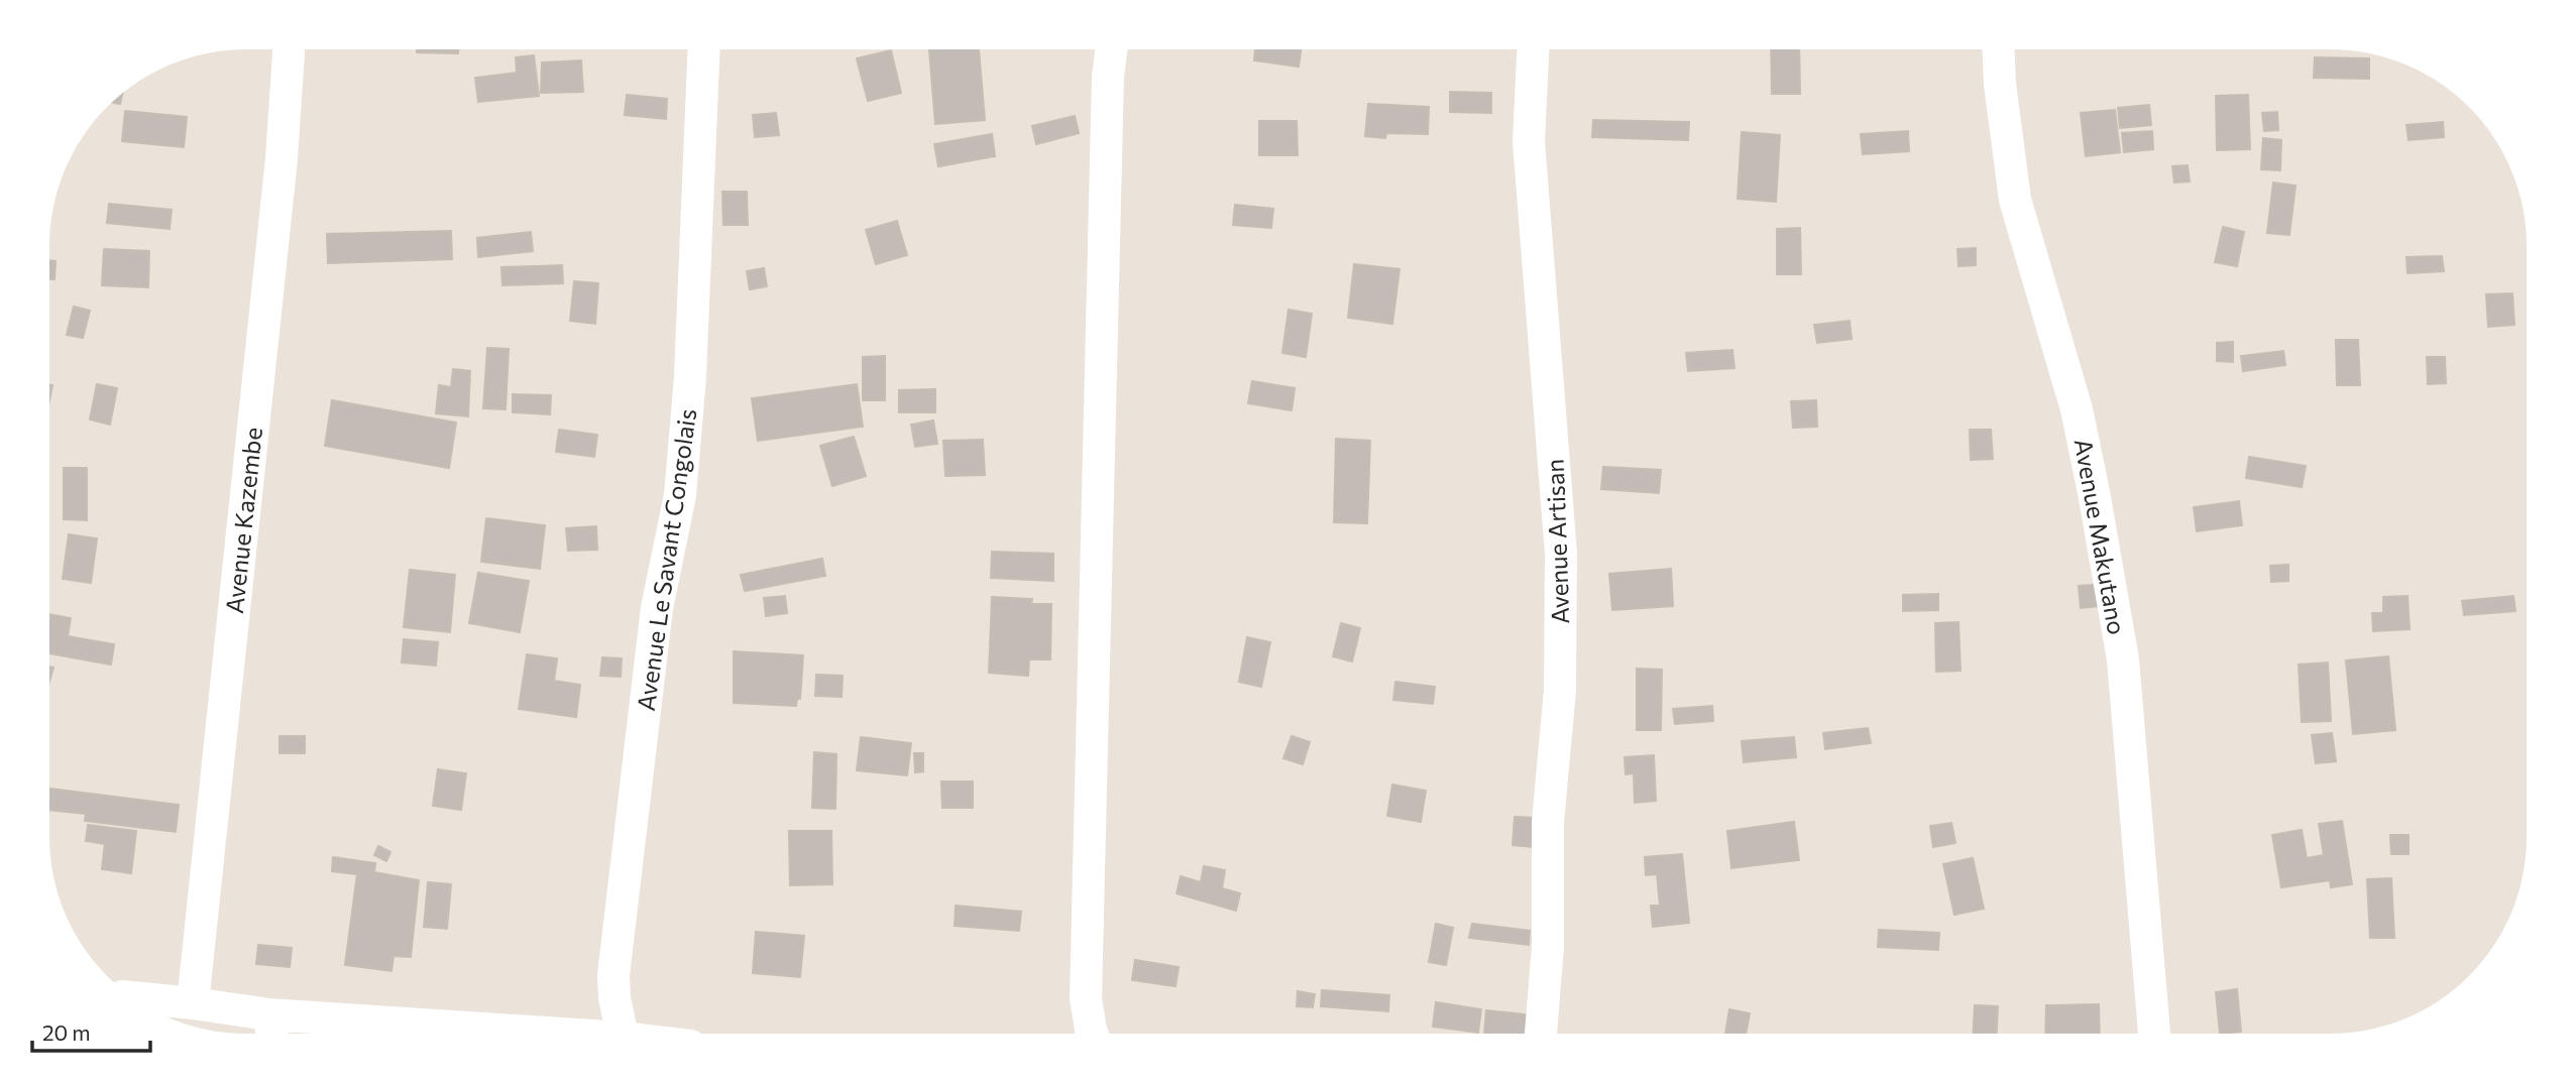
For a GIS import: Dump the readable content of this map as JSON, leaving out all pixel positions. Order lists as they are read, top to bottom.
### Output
{
  "streets": {
    "street": [
      "Avenue Kazembe",
      "Avenue Makutano",
      "Avenue Artisan",
      "Avenue Le Savant Congolais"
    ]
  },
  "scale_bar": "20 m"
}
